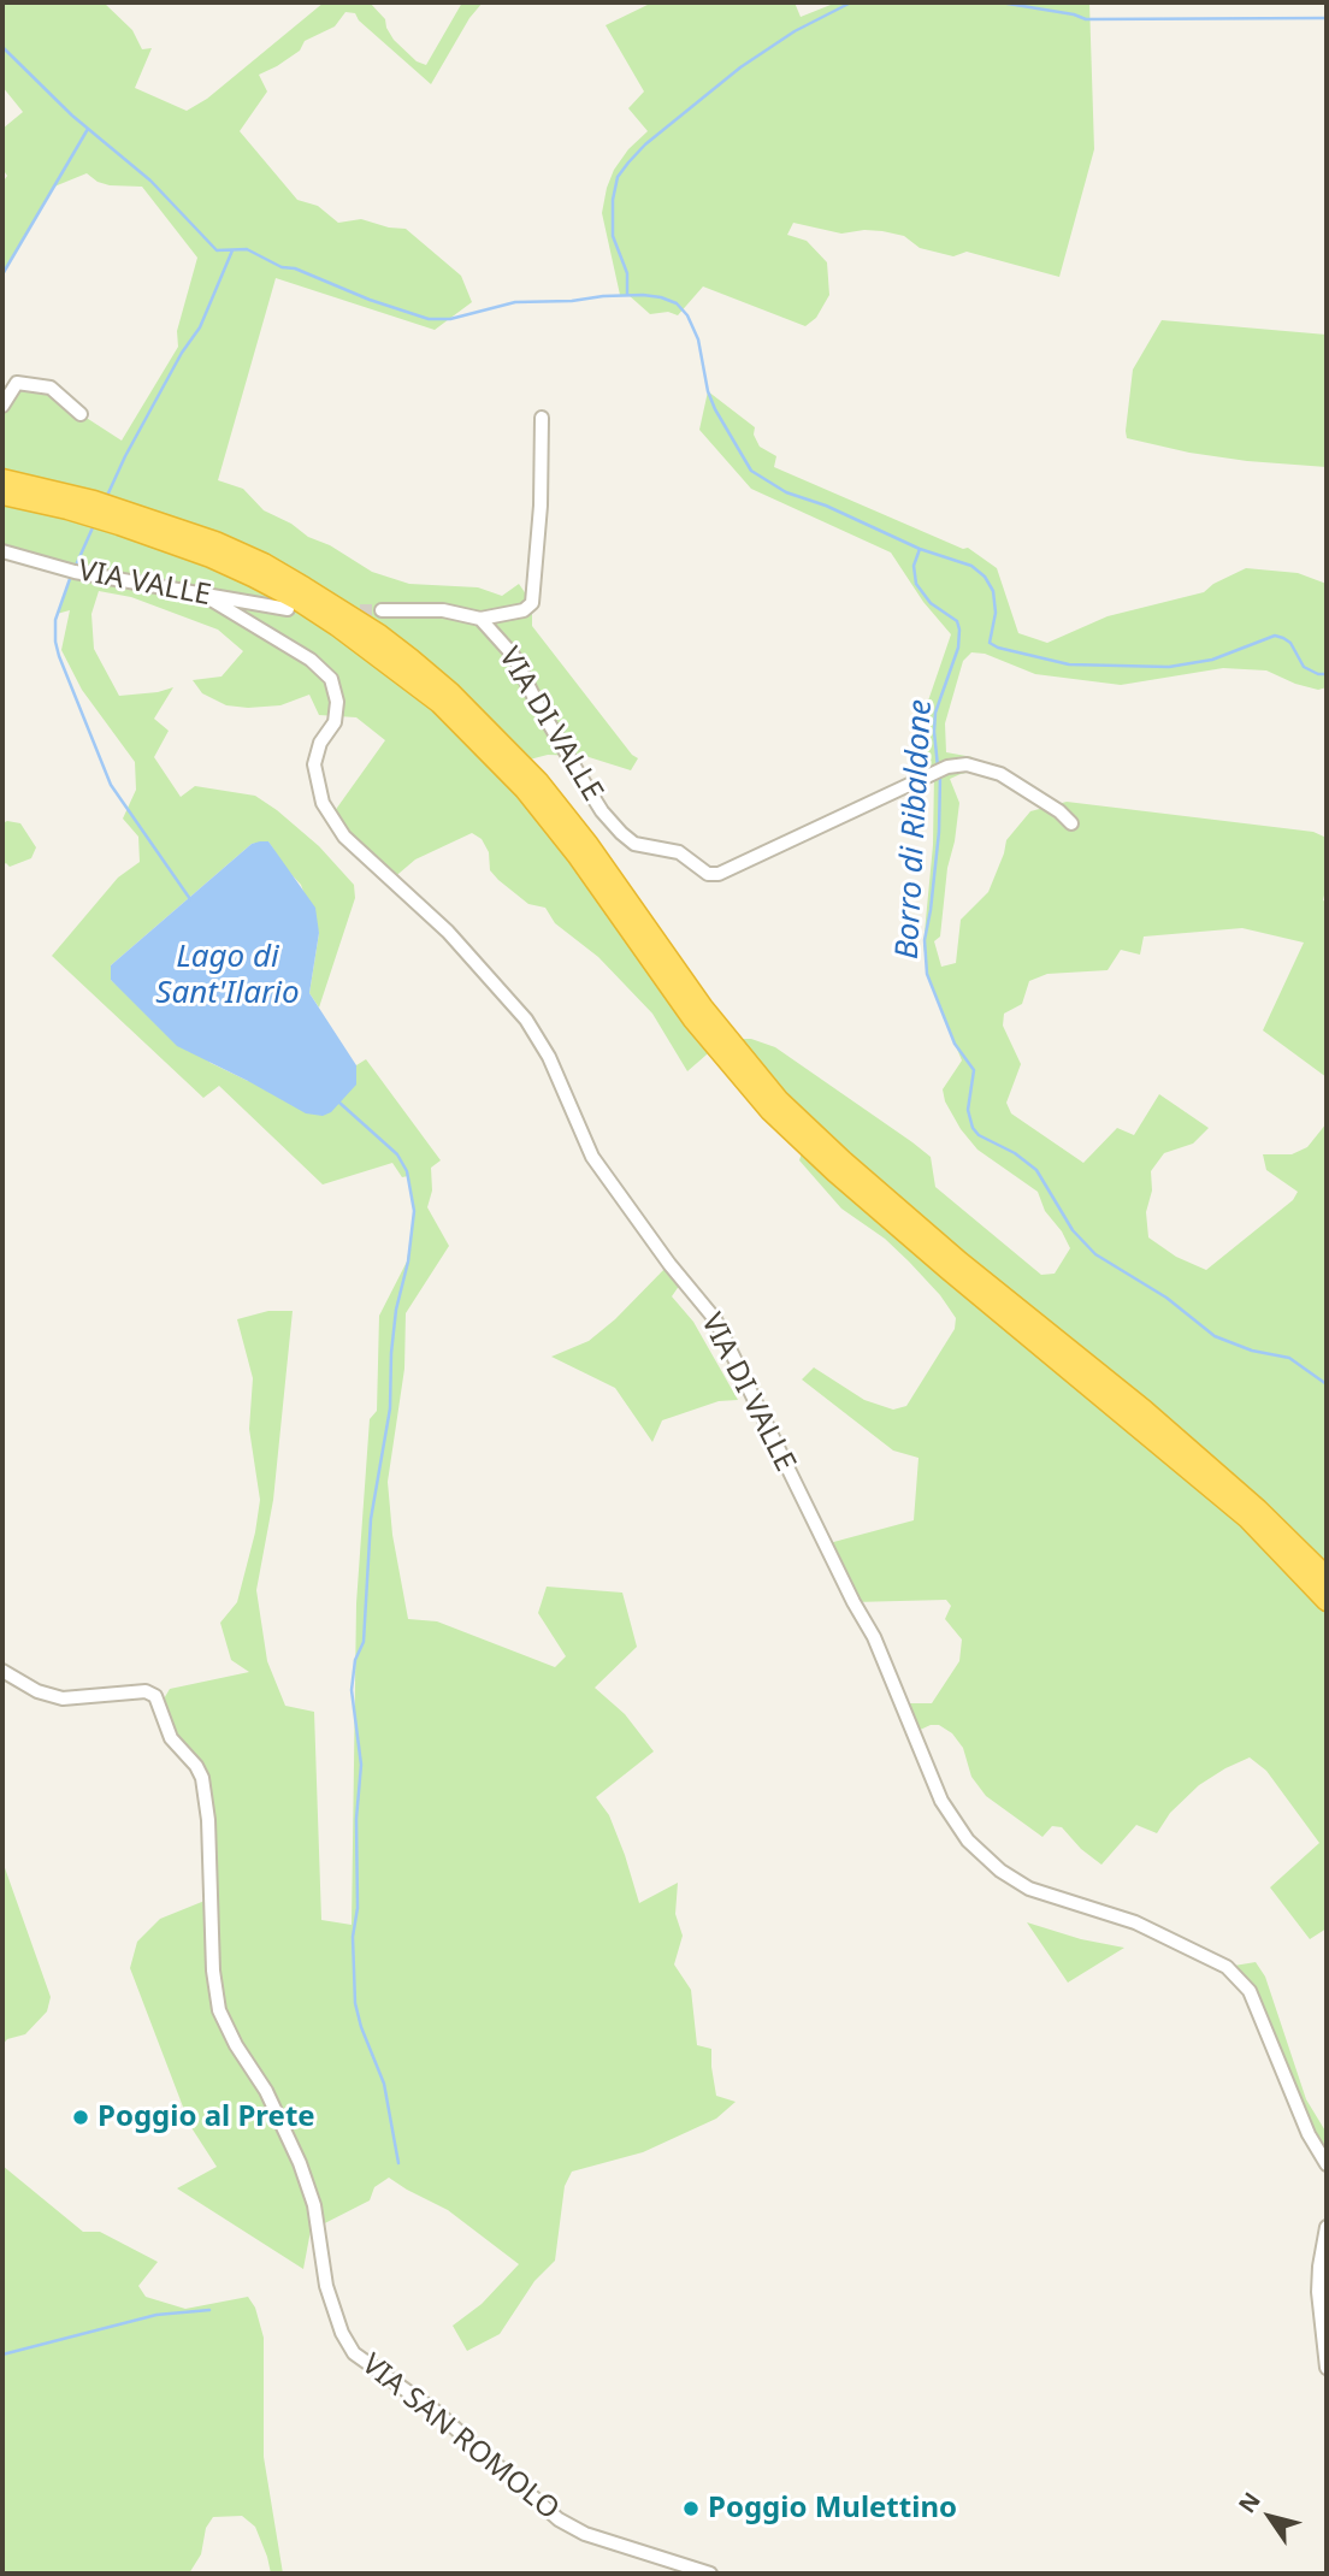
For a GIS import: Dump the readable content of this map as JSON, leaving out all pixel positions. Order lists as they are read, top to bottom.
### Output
{
  "streets": {
    "street": ["VIA VALLE", "VIA DI VALLE", "VIA SAN ROMOLO"]
  },
  "crossings": [
    ["VIA VALLE", "VIA DI VALLE"]
  ],
  "water": ["Borro di Ribaldone", "Lago di Sant'Ilario"],
  "places": ["Poggio al Prete", "Poggio Mulettino"],
  "north": "top left"
}
